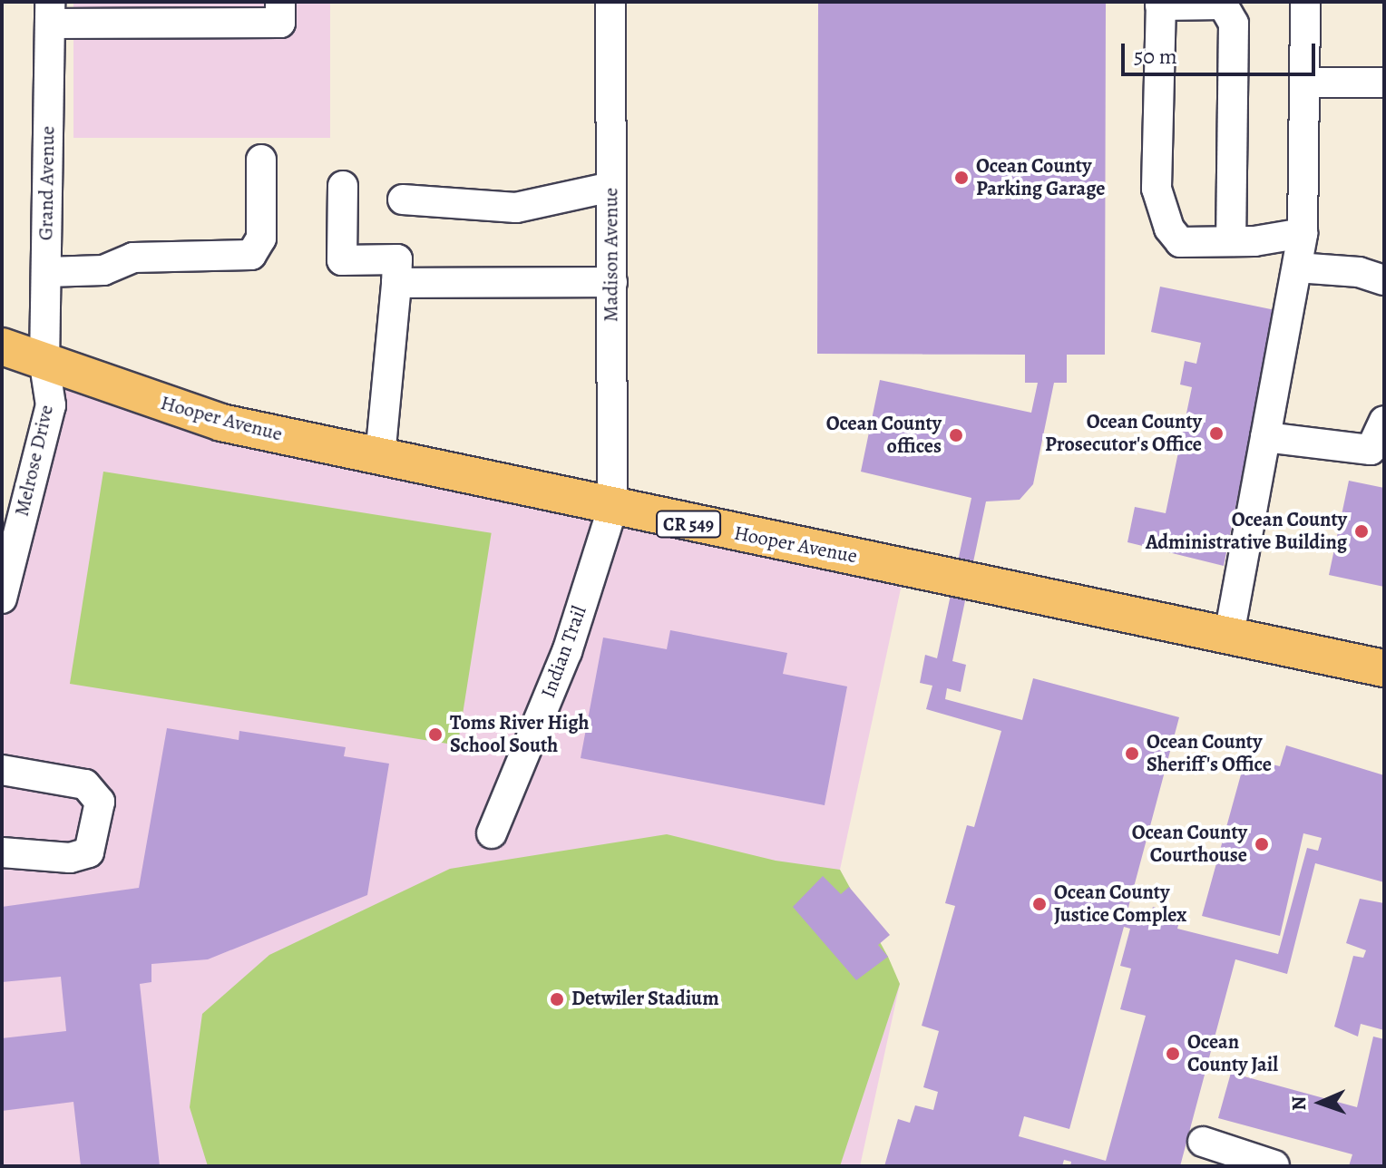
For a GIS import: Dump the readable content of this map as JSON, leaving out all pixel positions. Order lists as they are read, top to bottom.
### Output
{
  "streets": {
    "main road": ["Hooper Avenue", "CR 549"],
    "street": [
      "Grand Avenue",
      "Madison Avenue",
      "Melrose Drive",
      "Indian Trail"
    ]
  },
  "crossings": [
    ["Grand Avenue", "Hooper Avenue"],
    ["Grand Avenue", "Melrose Drive"],
    ["Madison Avenue", "Hooper Avenue"],
    ["Madison Avenue", "Indian Trail"],
    ["Hooper Avenue", "Melrose Drive"],
    ["Hooper Avenue", "Indian Trail"]
  ],
  "places": [
    "Ocean County Parking Garage",
    "Ocean County Prosecutor's Office",
    "Ocean County offices",
    "Ocean County Administrative Building",
    "Toms River High School South",
    "Ocean County Sheriff's Office",
    "Ocean County Courthouse",
    "Ocean County Justice Complex",
    "Detwiler Stadium",
    "Ocean County Jail"
  ],
  "scale_bar": "50 m",
  "north": "left"
}
